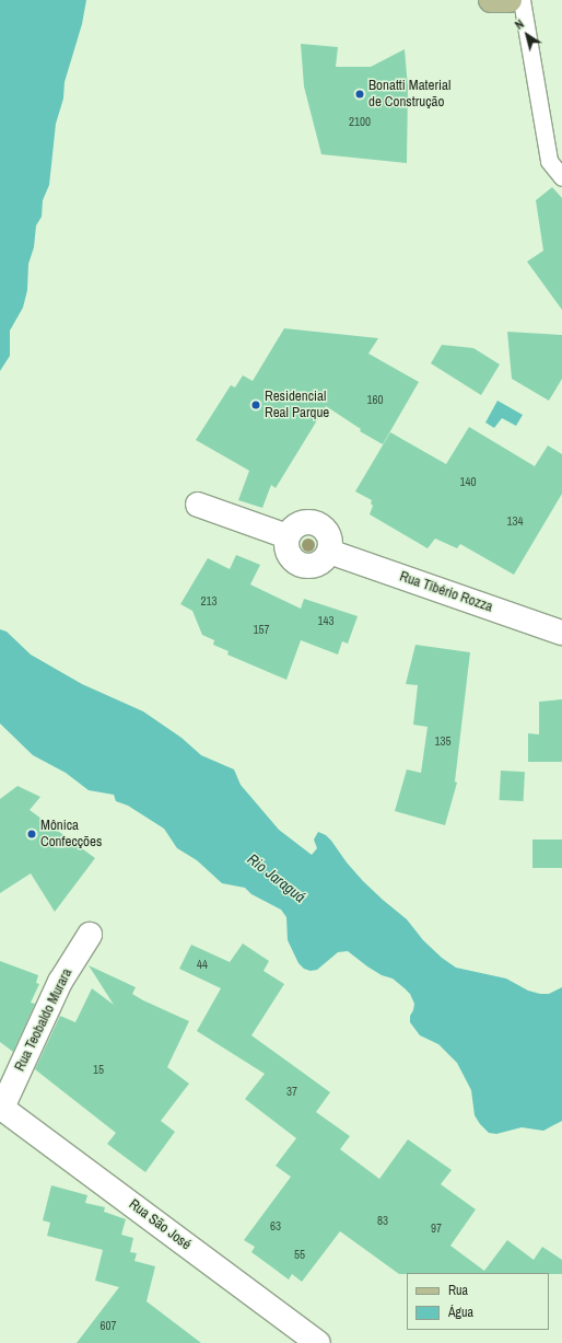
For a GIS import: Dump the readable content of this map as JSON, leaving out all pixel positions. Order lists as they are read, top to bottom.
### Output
{
  "streets": {
    "street": ["Rua Tibério Rozza", "Rua Teobaldo Murara", "Rua São José"]
  },
  "crossings": [
    ["Rua Teobaldo Murara", "Rua São José"]
  ],
  "water": ["Rio Jaraguá"],
  "places": ["Bonatti Material de Construção", "Residencial Real Parque", "Mônica Confecções"],
  "house_numbers": [
    "2100",
    "160",
    "140",
    "134",
    "213",
    "143",
    "157",
    "135",
    "44",
    "15",
    "37",
    "83",
    "63",
    "97",
    "55",
    "607"
  ],
  "legend": ["Rua", "Água"],
  "north": "top left"
}
